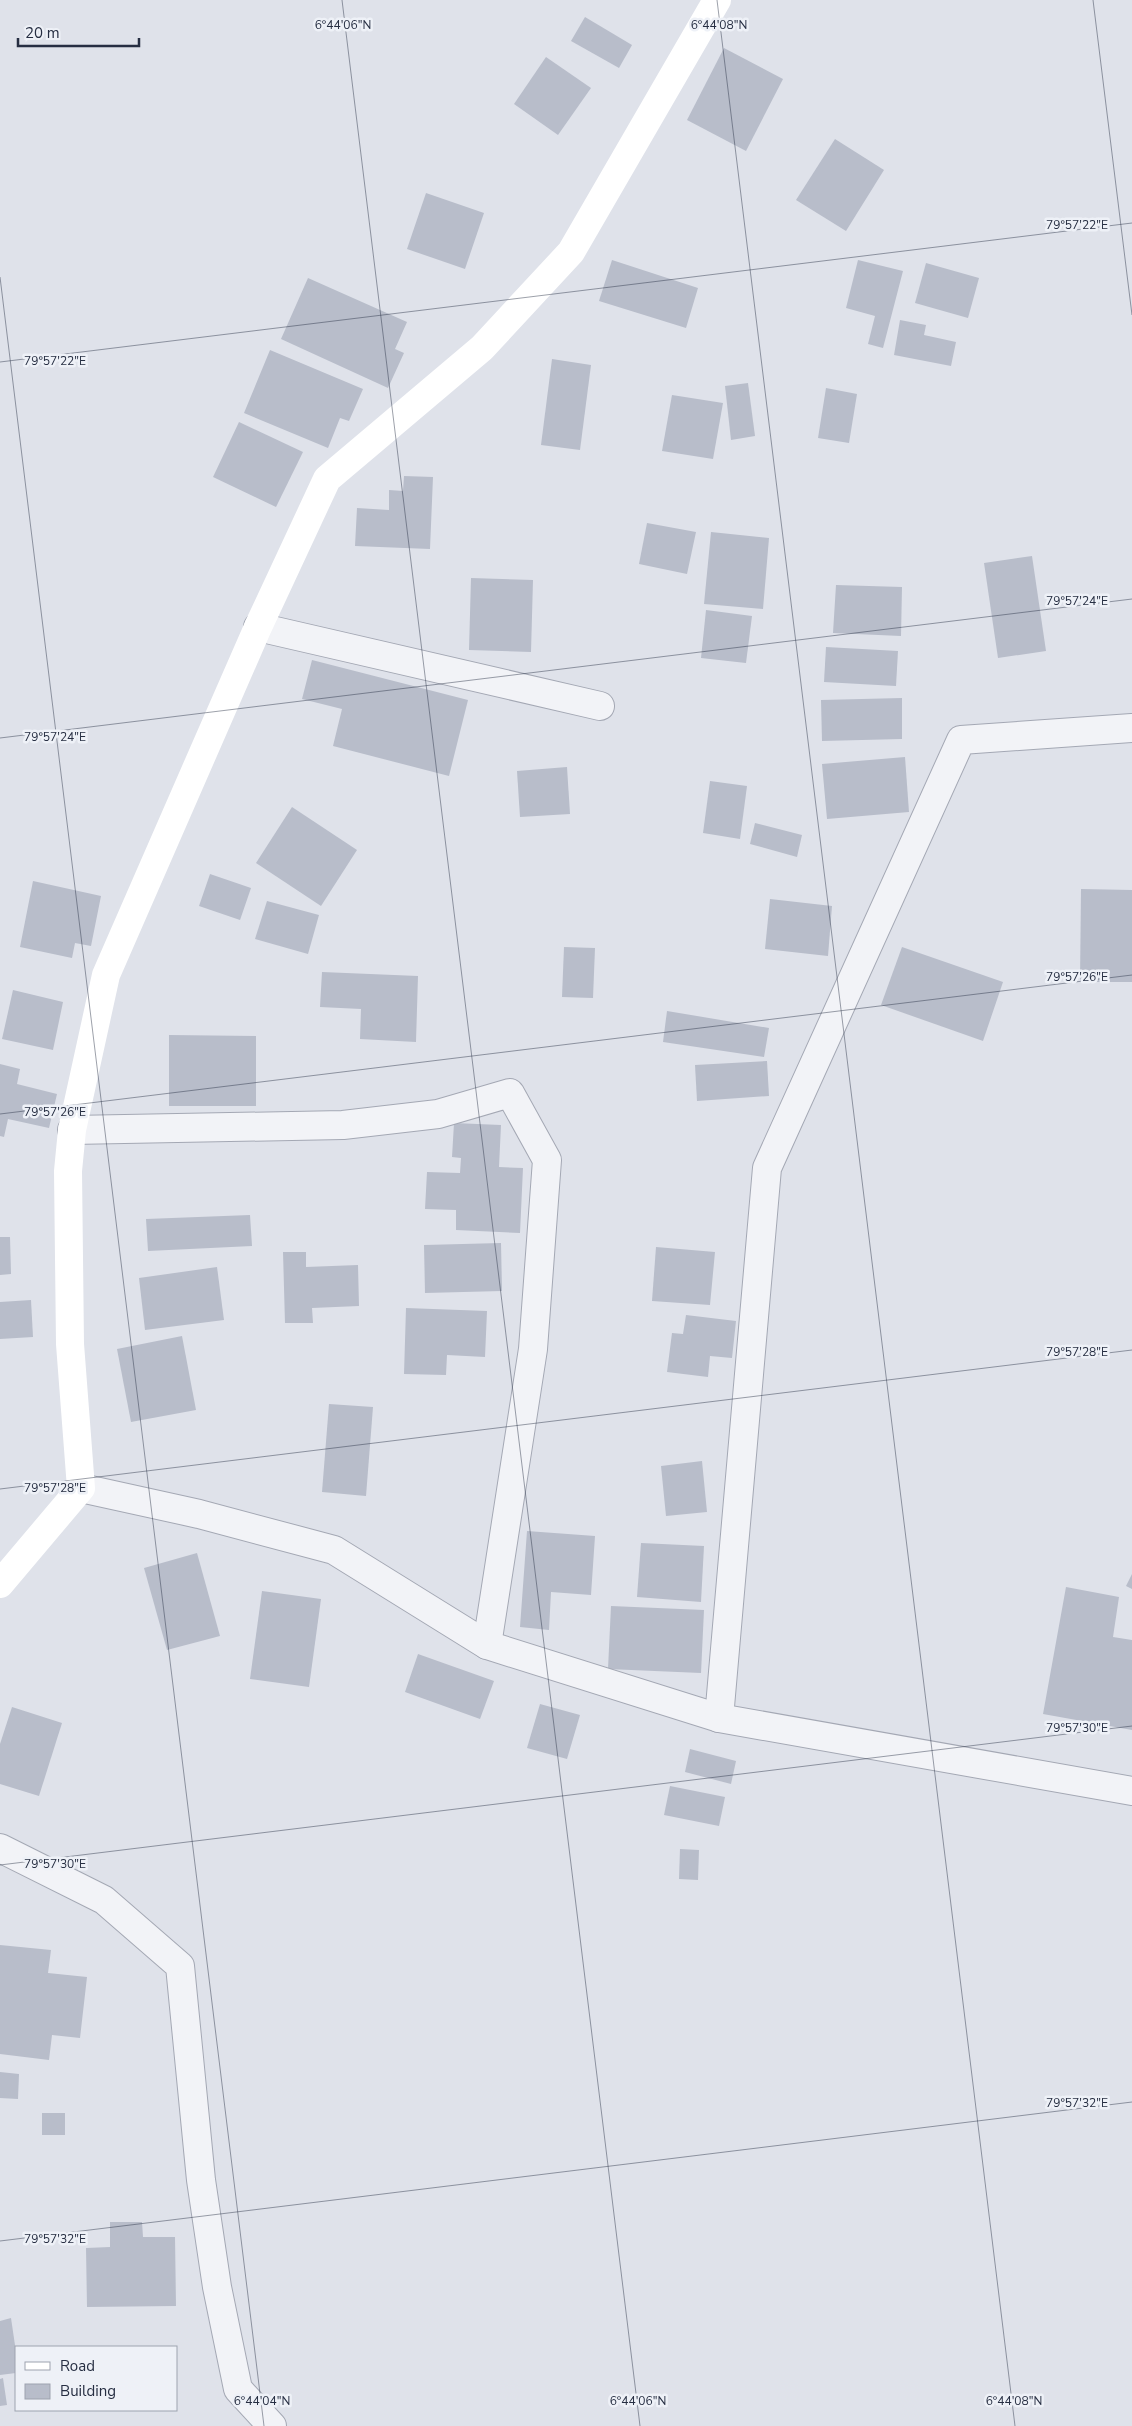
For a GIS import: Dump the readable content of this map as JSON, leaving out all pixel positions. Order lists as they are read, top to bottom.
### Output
{
  "legend": ["Road", "Building"],
  "scale_bar": "20 m",
  "coordinates": [
    "6°44'06\"N",
    "6°44'08\"N",
    "79°57'22\"E",
    "79°57'24\"E",
    "79°57'26\"E",
    "79°57'28\"E",
    "79°57'30\"E",
    "79°57'32\"E",
    "6°44'04\"N"
  ]
}
